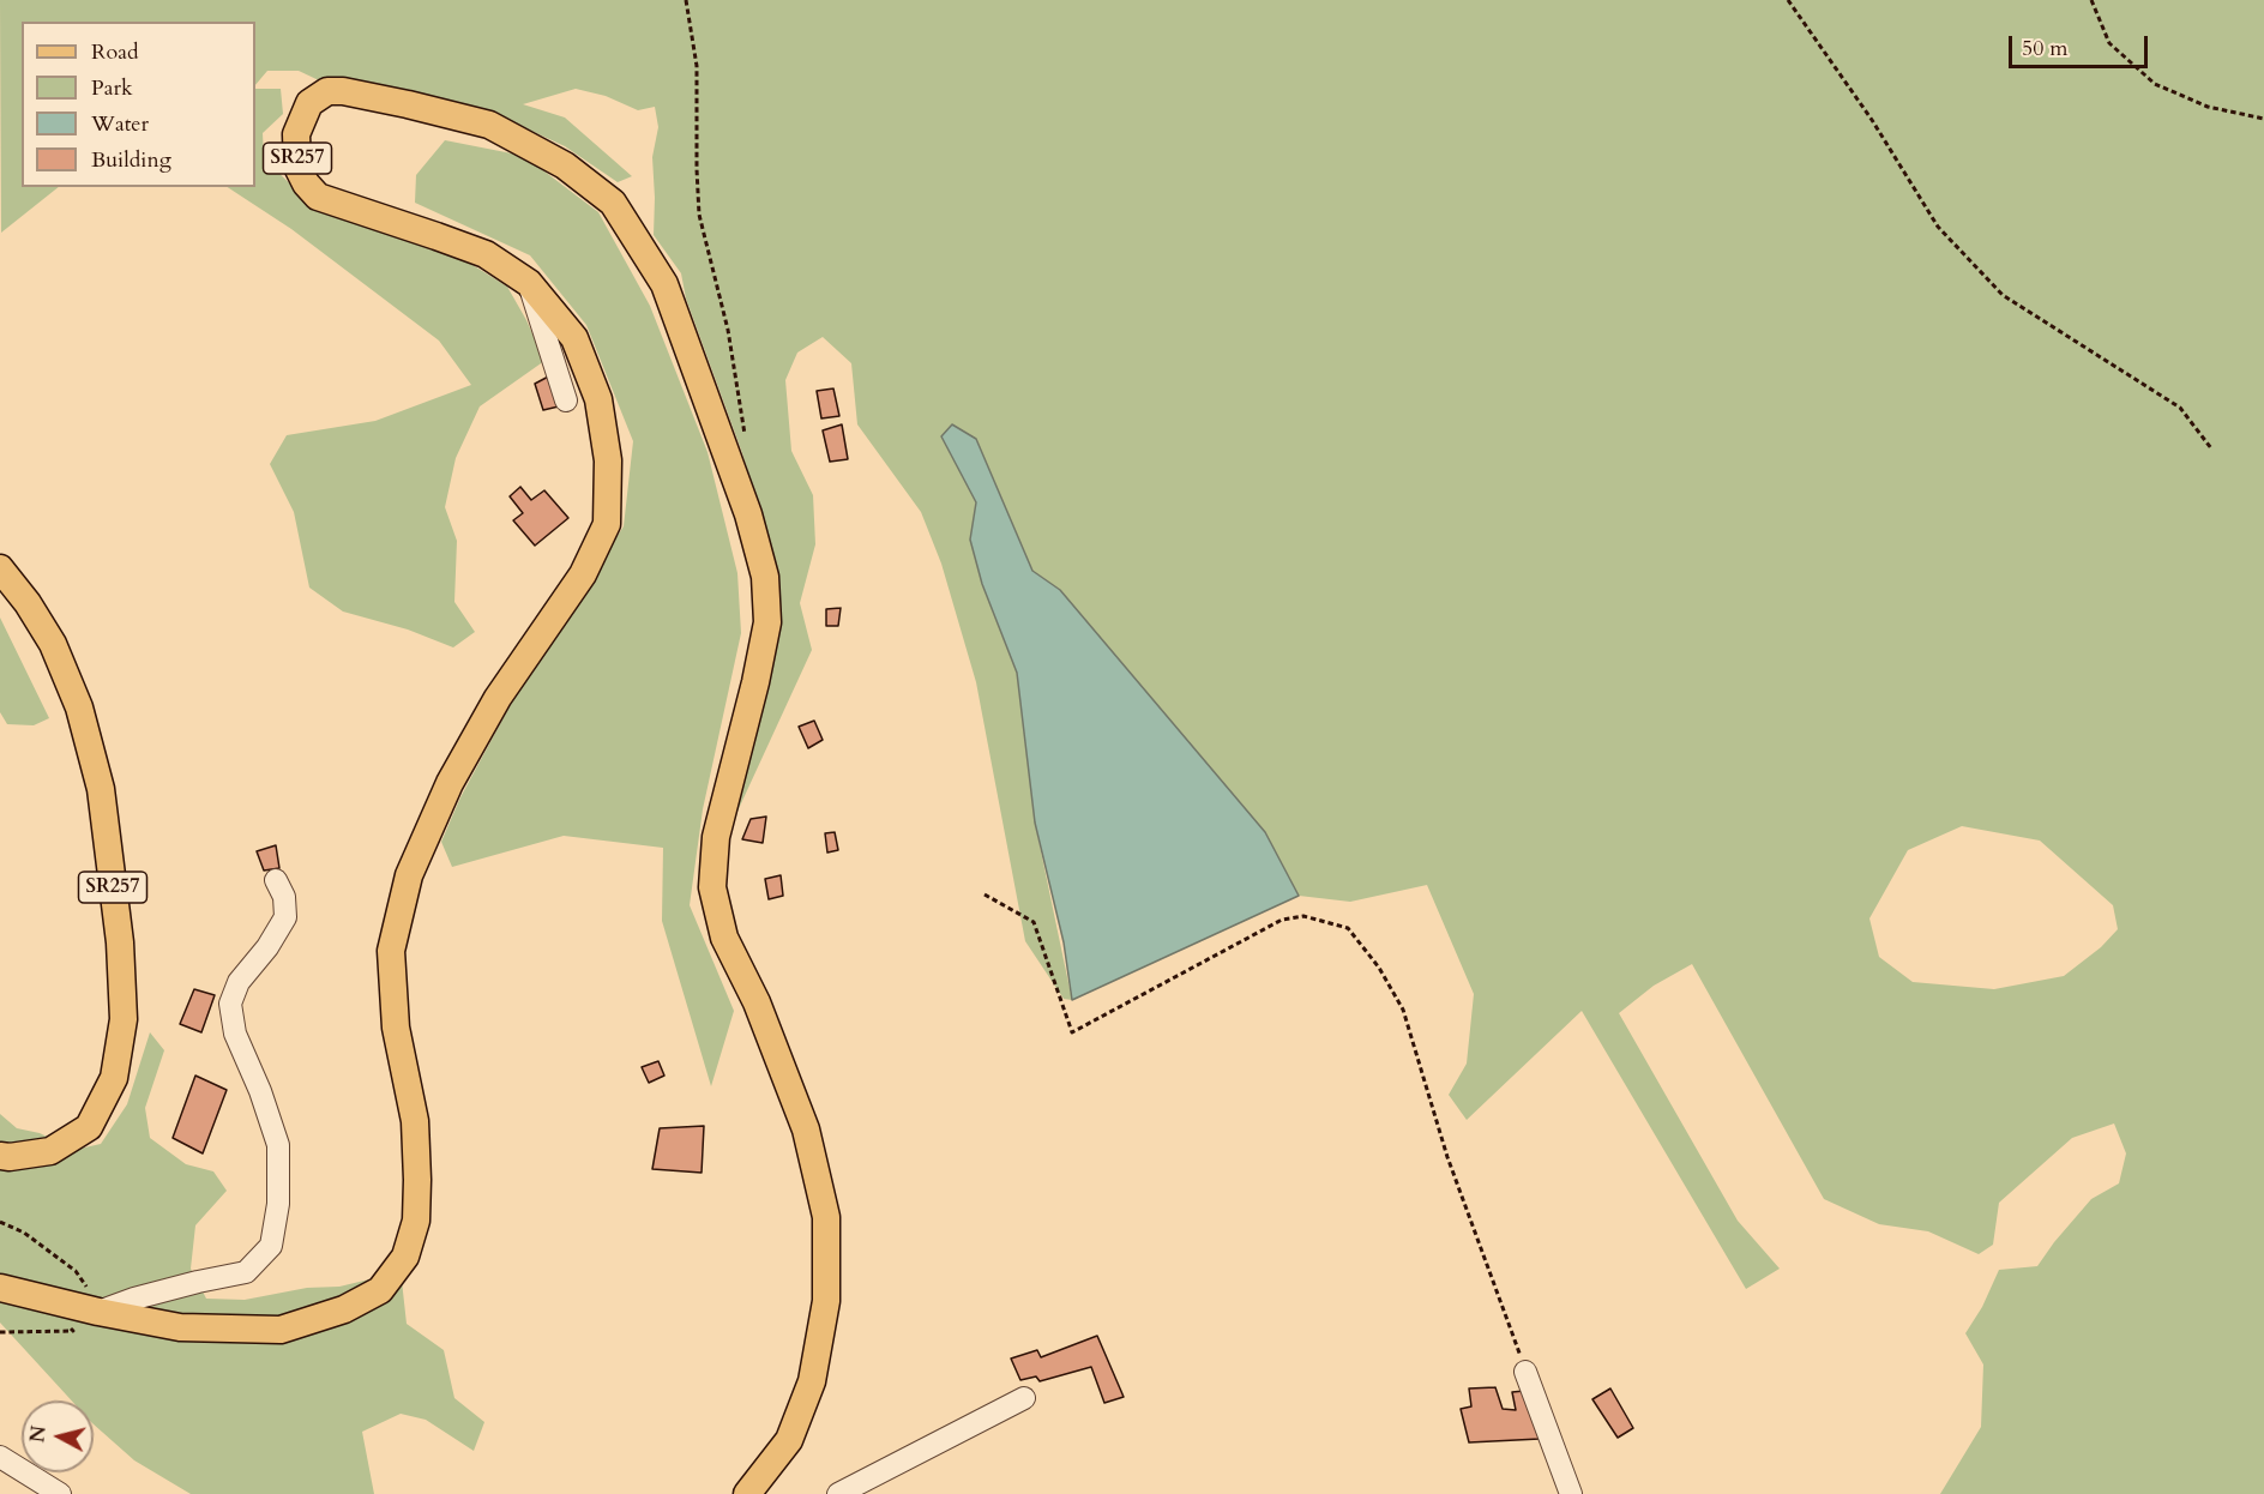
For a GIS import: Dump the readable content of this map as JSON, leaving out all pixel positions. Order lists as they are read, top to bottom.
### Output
{
  "streets": {
    "main road": ["SR257"]
  },
  "legend": [
    "Road",
    "Park",
    "Water",
    "Building"
  ],
  "scale_bar": "50 m",
  "north": "left"
}
